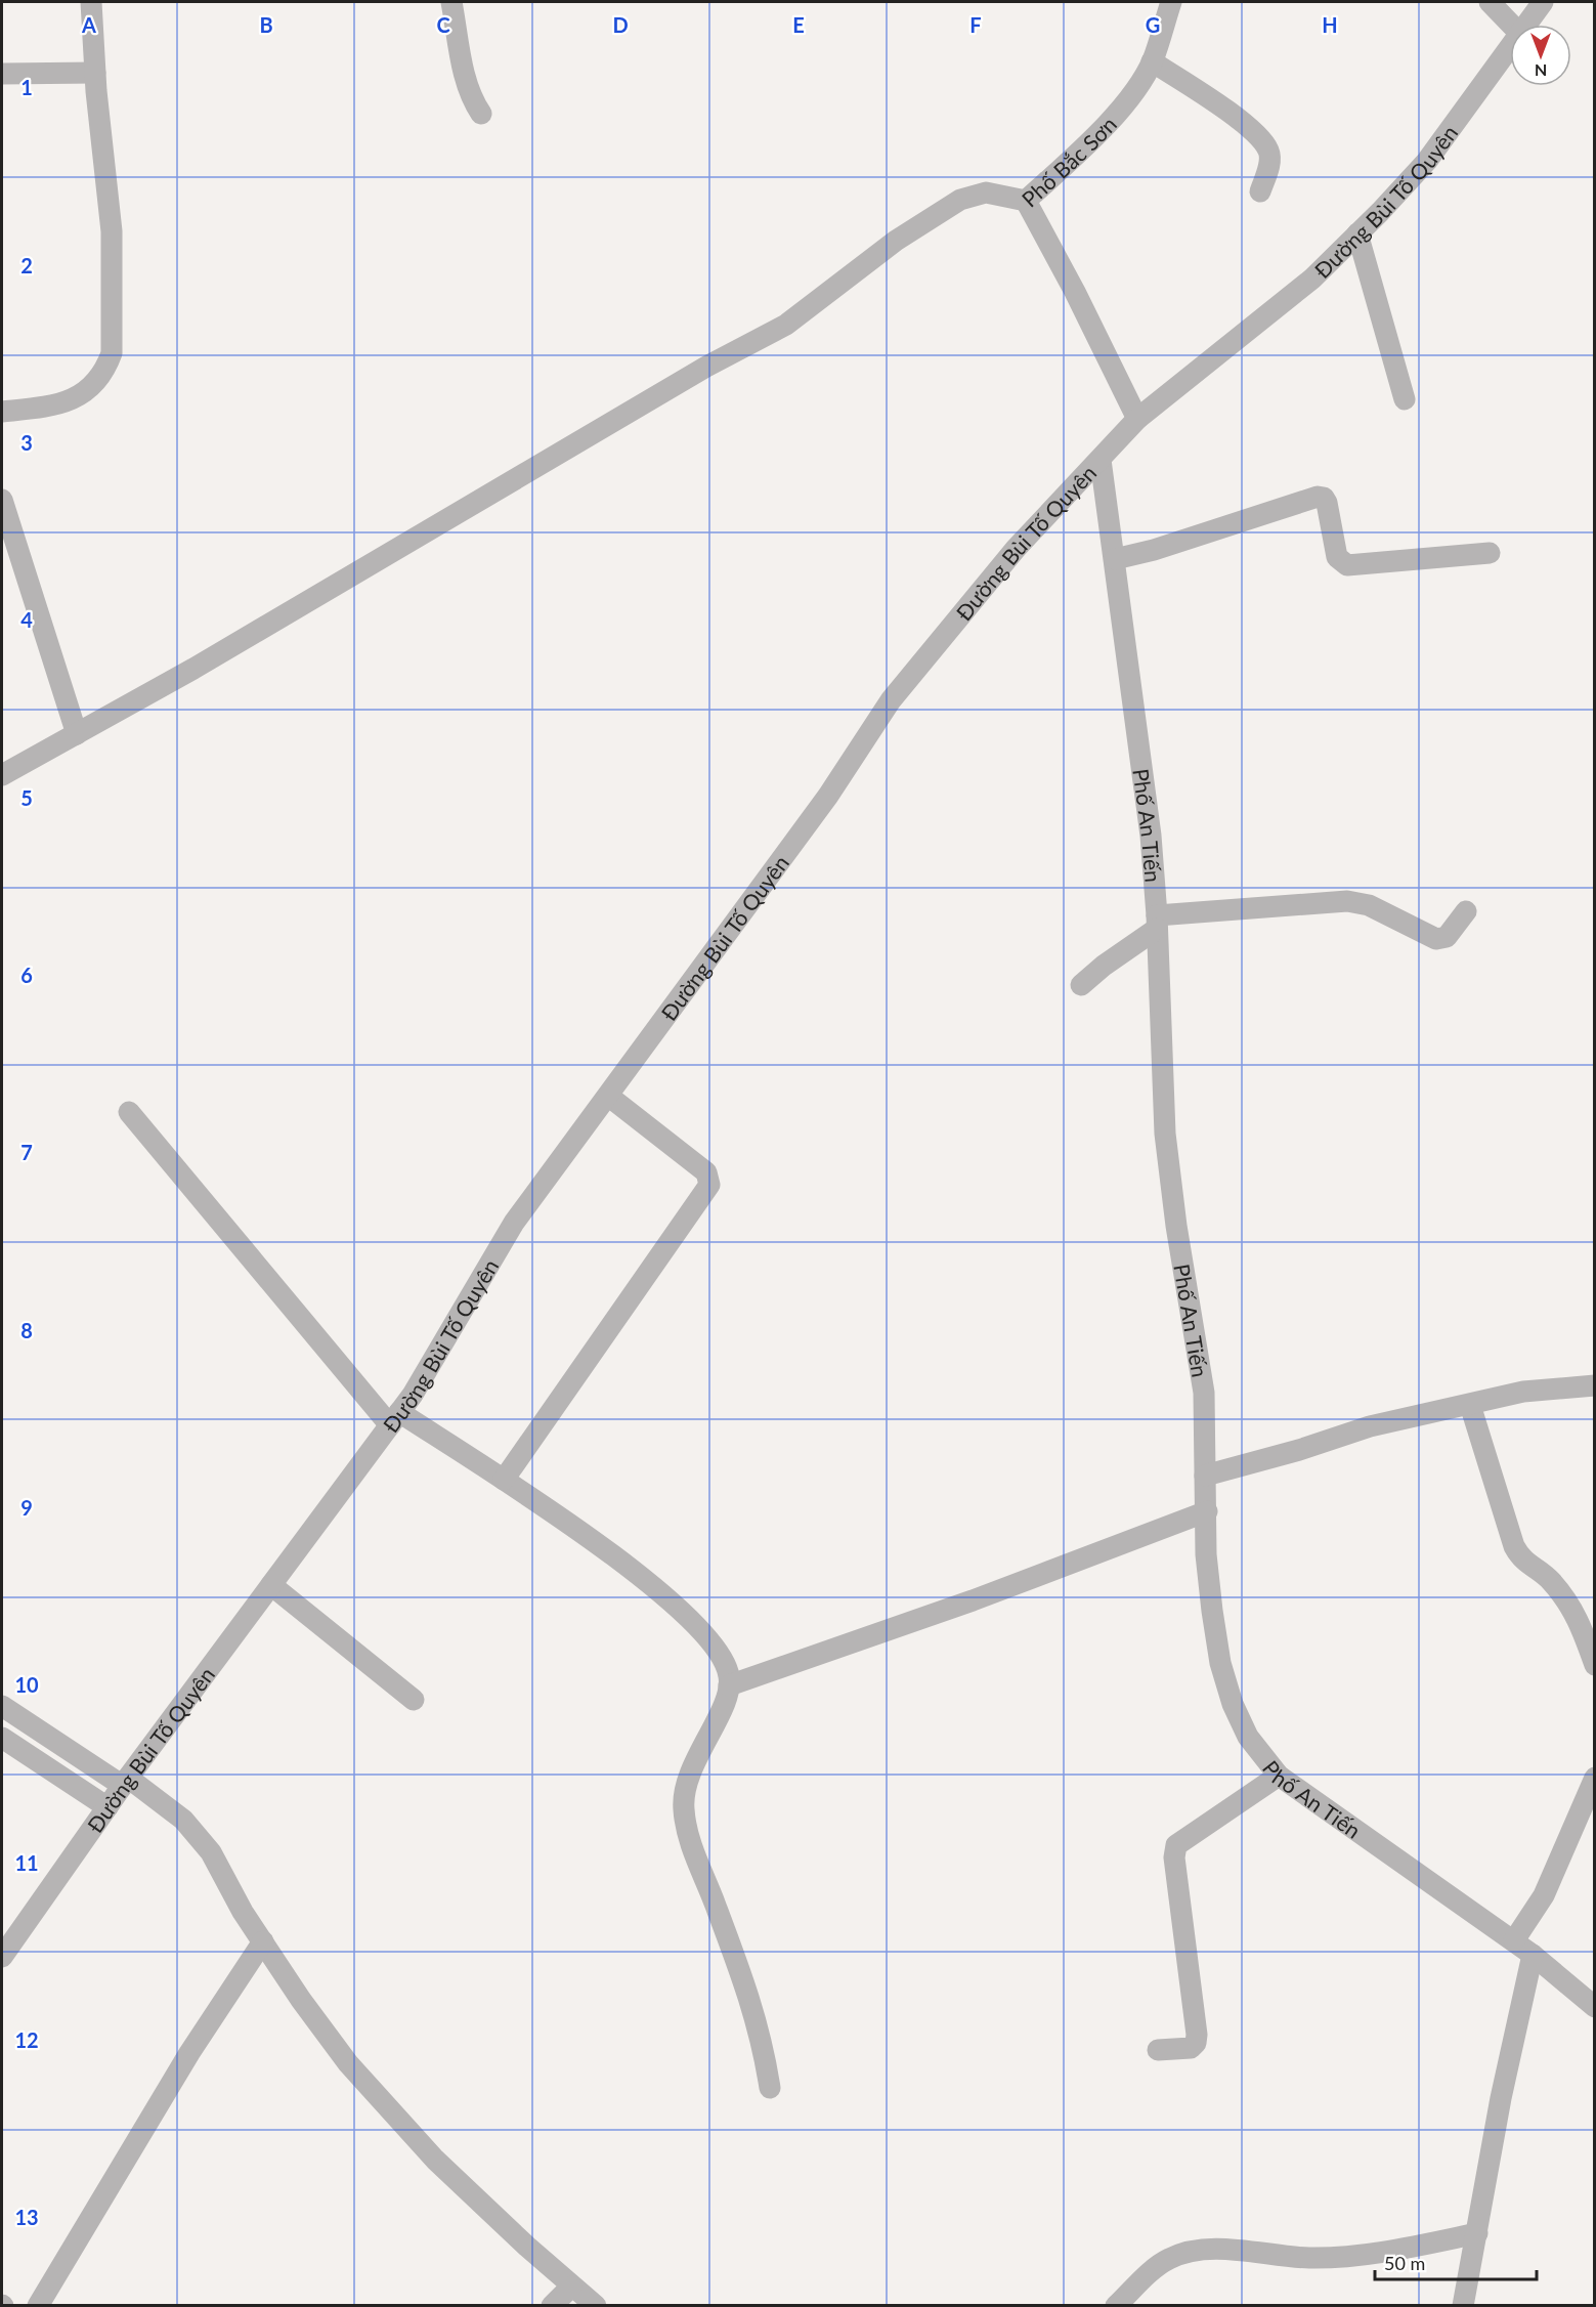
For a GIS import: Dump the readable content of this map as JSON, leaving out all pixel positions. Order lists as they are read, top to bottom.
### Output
{
  "streets": {
    "street": ["Phố Bắc Sơn", "Đường Bùi Tố Quyên", "Phố An Tiến"]
  },
  "crossings": [
    ["Phố Bắc Sơn", "Đường Bùi Tố Quyên"],
    ["Đường Bùi Tố Quyên", "Phố An Tiến"]
  ],
  "scale_bar": "50 m",
  "north": "bottom",
  "grid": {
    "columns": [
      "A",
      "B",
      "C",
      "D",
      "E",
      "F",
      "G",
      "H"
    ],
    "rows": [
      "1",
      "2",
      "3",
      "4",
      "5",
      "6",
      "7",
      "8",
      "9",
      "10",
      "11",
      "12",
      "13"
    ]
  }
}
